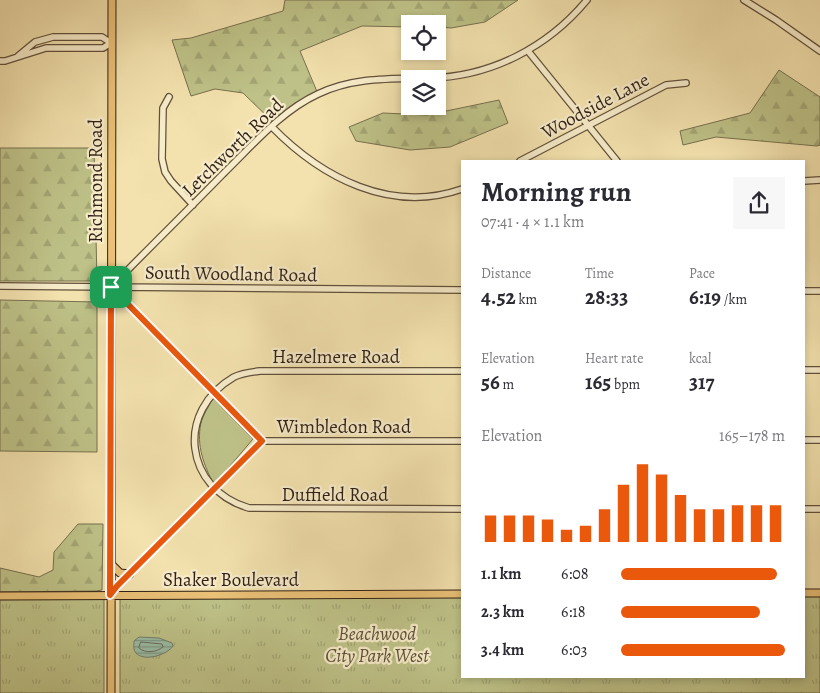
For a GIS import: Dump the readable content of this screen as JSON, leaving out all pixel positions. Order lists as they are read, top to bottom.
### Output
{
  "streets": {
    "main road": ["Richmond Road", "Shaker Boulevard"],
    "street": [
      "Woodside Lane",
      "Letchworth Road",
      "South Woodland Road",
      "Hazelmere Road",
      "Wimbledon Road",
      "Duffield Road"
    ]
  },
  "crossings": [
    ["Letchworth Road", "Richmond Road"],
    ["Letchworth Road", "South Woodland Road"],
    ["Richmond Road", "South Woodland Road"],
    ["Richmond Road", "Wimbledon Road"],
    ["Richmond Road", "Shaker Boulevard"],
    ["Hazelmere Road", "Wimbledon Road"],
    ["Hazelmere Road", "Duffield Road"],
    ["Wimbledon Road", "Duffield Road"],
    ["Wimbledon Road", "Shaker Boulevard"]
  ],
  "parks": ["Beachwood City Park West"],
  "page": {
    "heading": ["Morning run", "07:41 · 4 × 1.1 km"],
    "stats": [
      ["Distance", "4.52 km"],
      ["Time", "28:33"],
      ["Pace", "6:19 /km"],
      ["Elevation", "56 m"],
      ["Heart rate", "165 bpm"],
      ["kcal", "317"]
    ],
    "chart": ["Elevation", "165–178 m"],
    "list": [
      {
        "name": "1.1 km",
        "note": "6:08"
      },
      {
        "name": "2.3 km",
        "note": "6:18"
      },
      {
        "name": "3.4 km",
        "note": "6:03"
      }
    ]
  }
}
